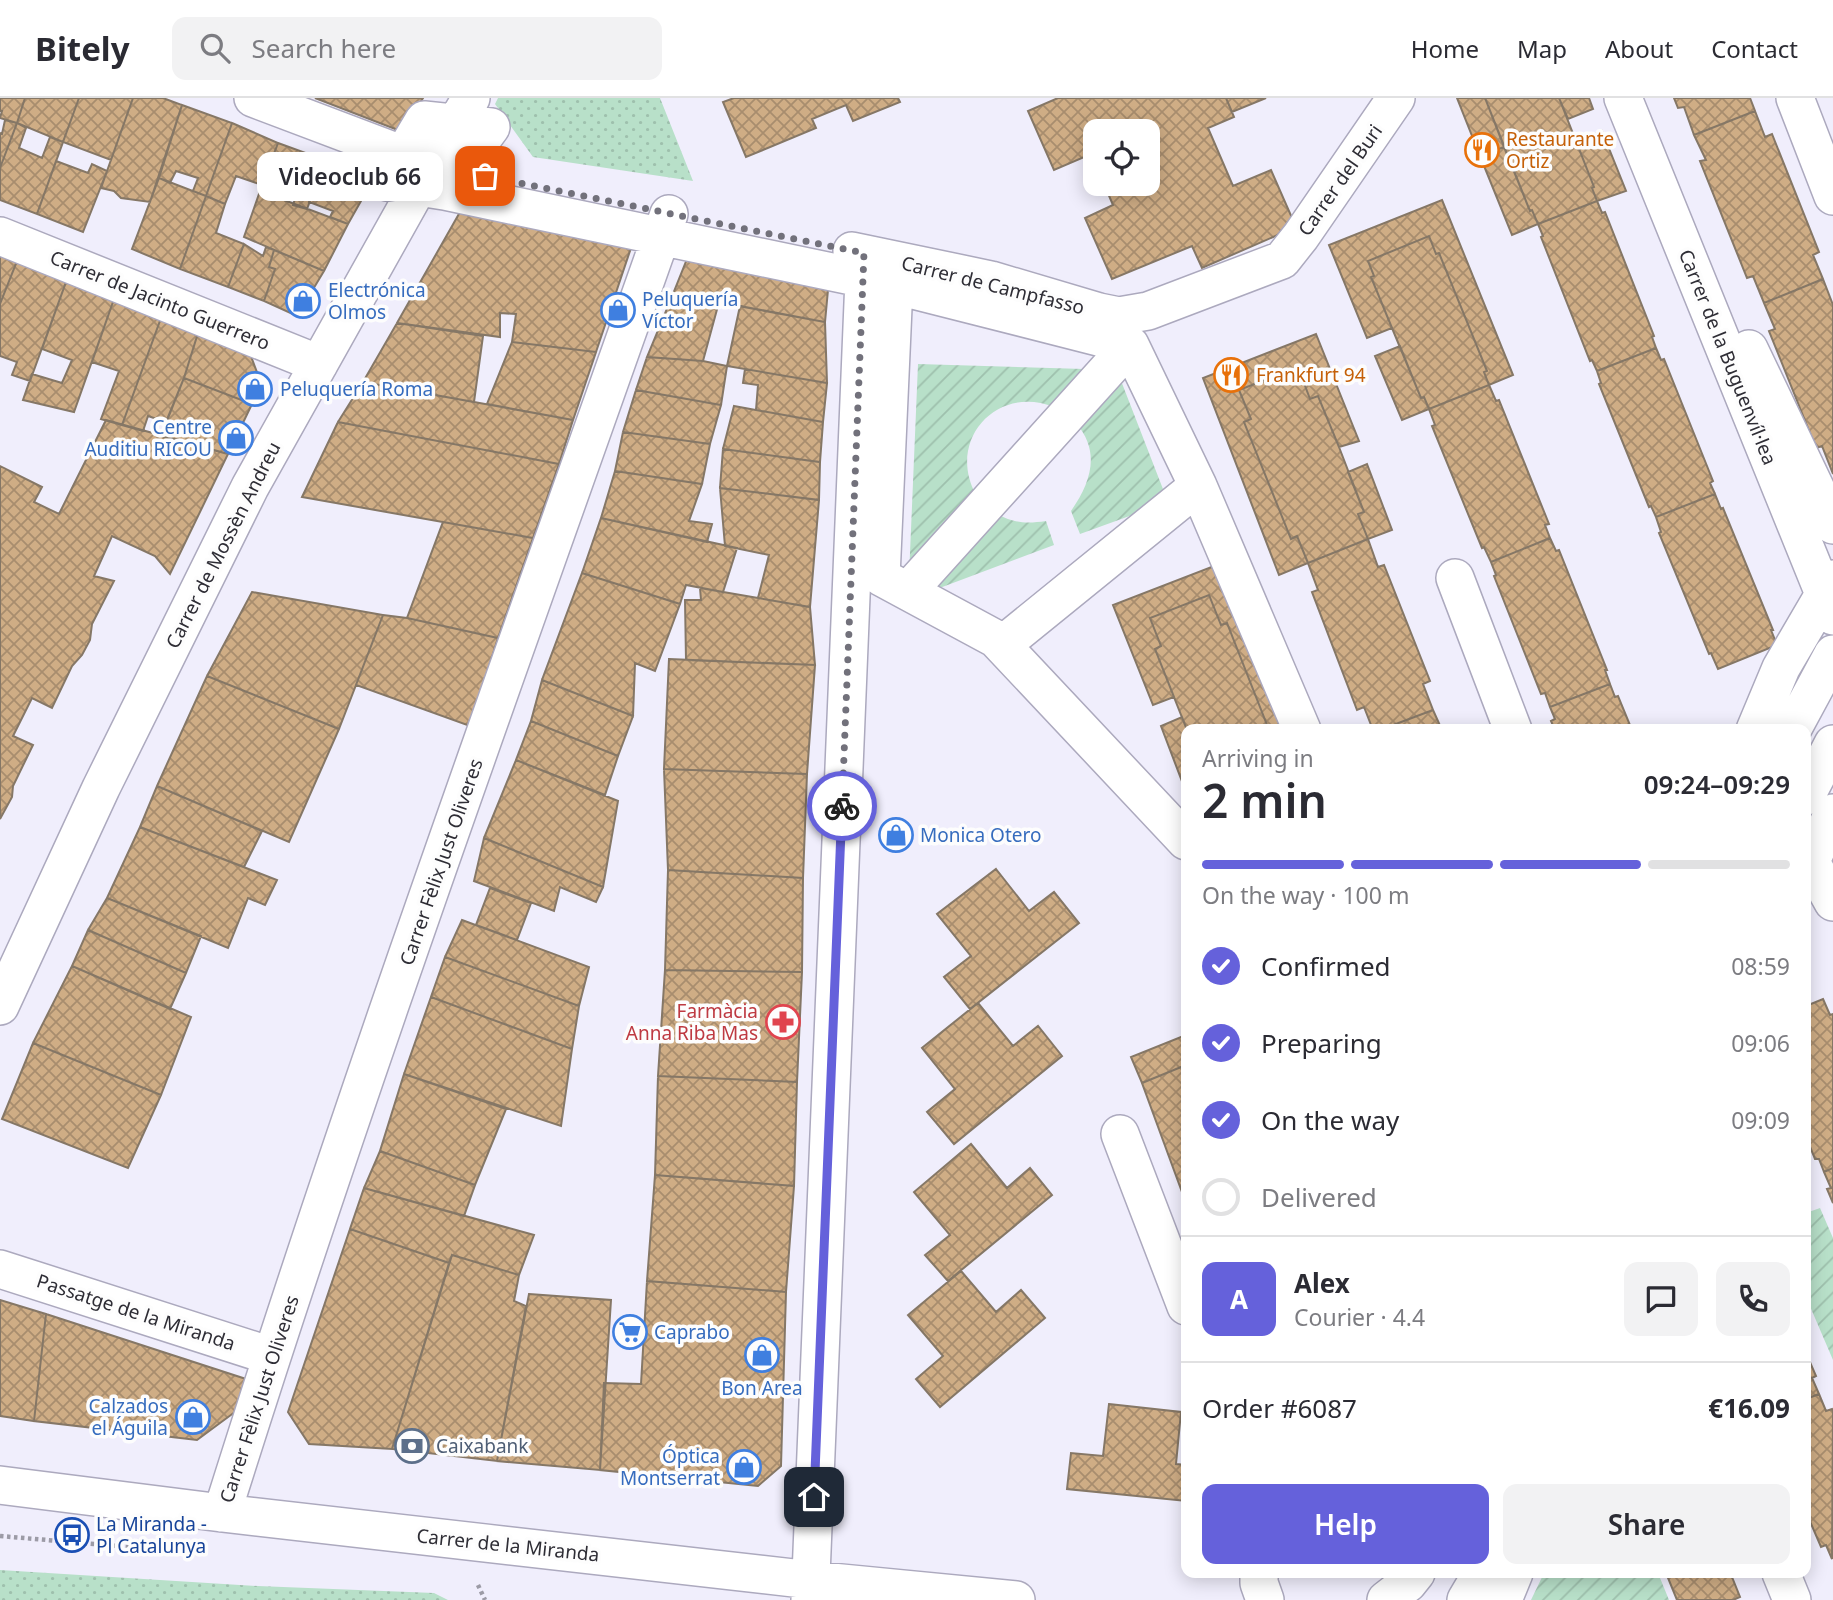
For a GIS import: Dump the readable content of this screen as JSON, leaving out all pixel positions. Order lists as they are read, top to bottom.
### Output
{
  "streets": {
    "street": [
      "Carrer del Buri",
      "Carrer de Campfasso",
      "Carrer de Jacinto Guerrero",
      "Carrer de la Buguenvíl·lea",
      "Carrer de Mossèn Andreu",
      "Carrer Fèlix Just Oliveres",
      "Passatge de la Miranda",
      "Carrer de la Miranda"
    ]
  },
  "crossings": [
    ["Carrer del Buri", "Carrer de Campfasso"],
    ["Carrer de Campfasso", "Carrer de Mossèn Andreu"],
    ["Carrer de Campfasso", "Carrer Fèlix Just Oliveres"],
    ["Carrer de Jacinto Guerrero", "Carrer de Mossèn Andreu"],
    ["Carrer Fèlix Just Oliveres", "Passatge de la Miranda"],
    ["Carrer Fèlix Just Oliveres", "Carrer de la Miranda"]
  ],
  "places": {
    "restaurant": ["Restaurante Ortiz", "Frankfurt 94"],
    "other": ["Videoclub 66"],
    "shop": [
      "Electrónica Olmos",
      "Peluquería Víctor",
      "Peluquería Roma",
      "Centre Auditiu RICOU",
      "Monica Otero",
      "Bon Area",
      "Calzados el Águila",
      "Óptica Montserrat"
    ],
    "pharmacy": ["Farmàcia Anna Riba Mas"],
    "supermarket": ["Caprabo"],
    "bank": ["Caixabank"],
    "bus stop": ["La Miranda - Pl Catalunya"]
  },
  "page": {
    "header": "Bitely",
    "search": "Search here",
    "nav": [
      "Home",
      "Map",
      "About",
      "Contact"
    ],
    "bubble": "Videoclub 66",
    "heading": ["2 min", "Arriving in", "09:24–09:29"],
    "panel": [
      "Alex",
      "Courier · 4.4",
      "Order #6087",
      "€16.09"
    ],
    "bar": "On the way · 100 m",
    "list": [
      ["Confirmed", "08:59"],
      ["Preparing", "09:06"],
      ["On the way", "09:09"],
      "Delivered"
    ],
    "round": "A",
    "buttons": ["Help", "Share"]
  }
}
